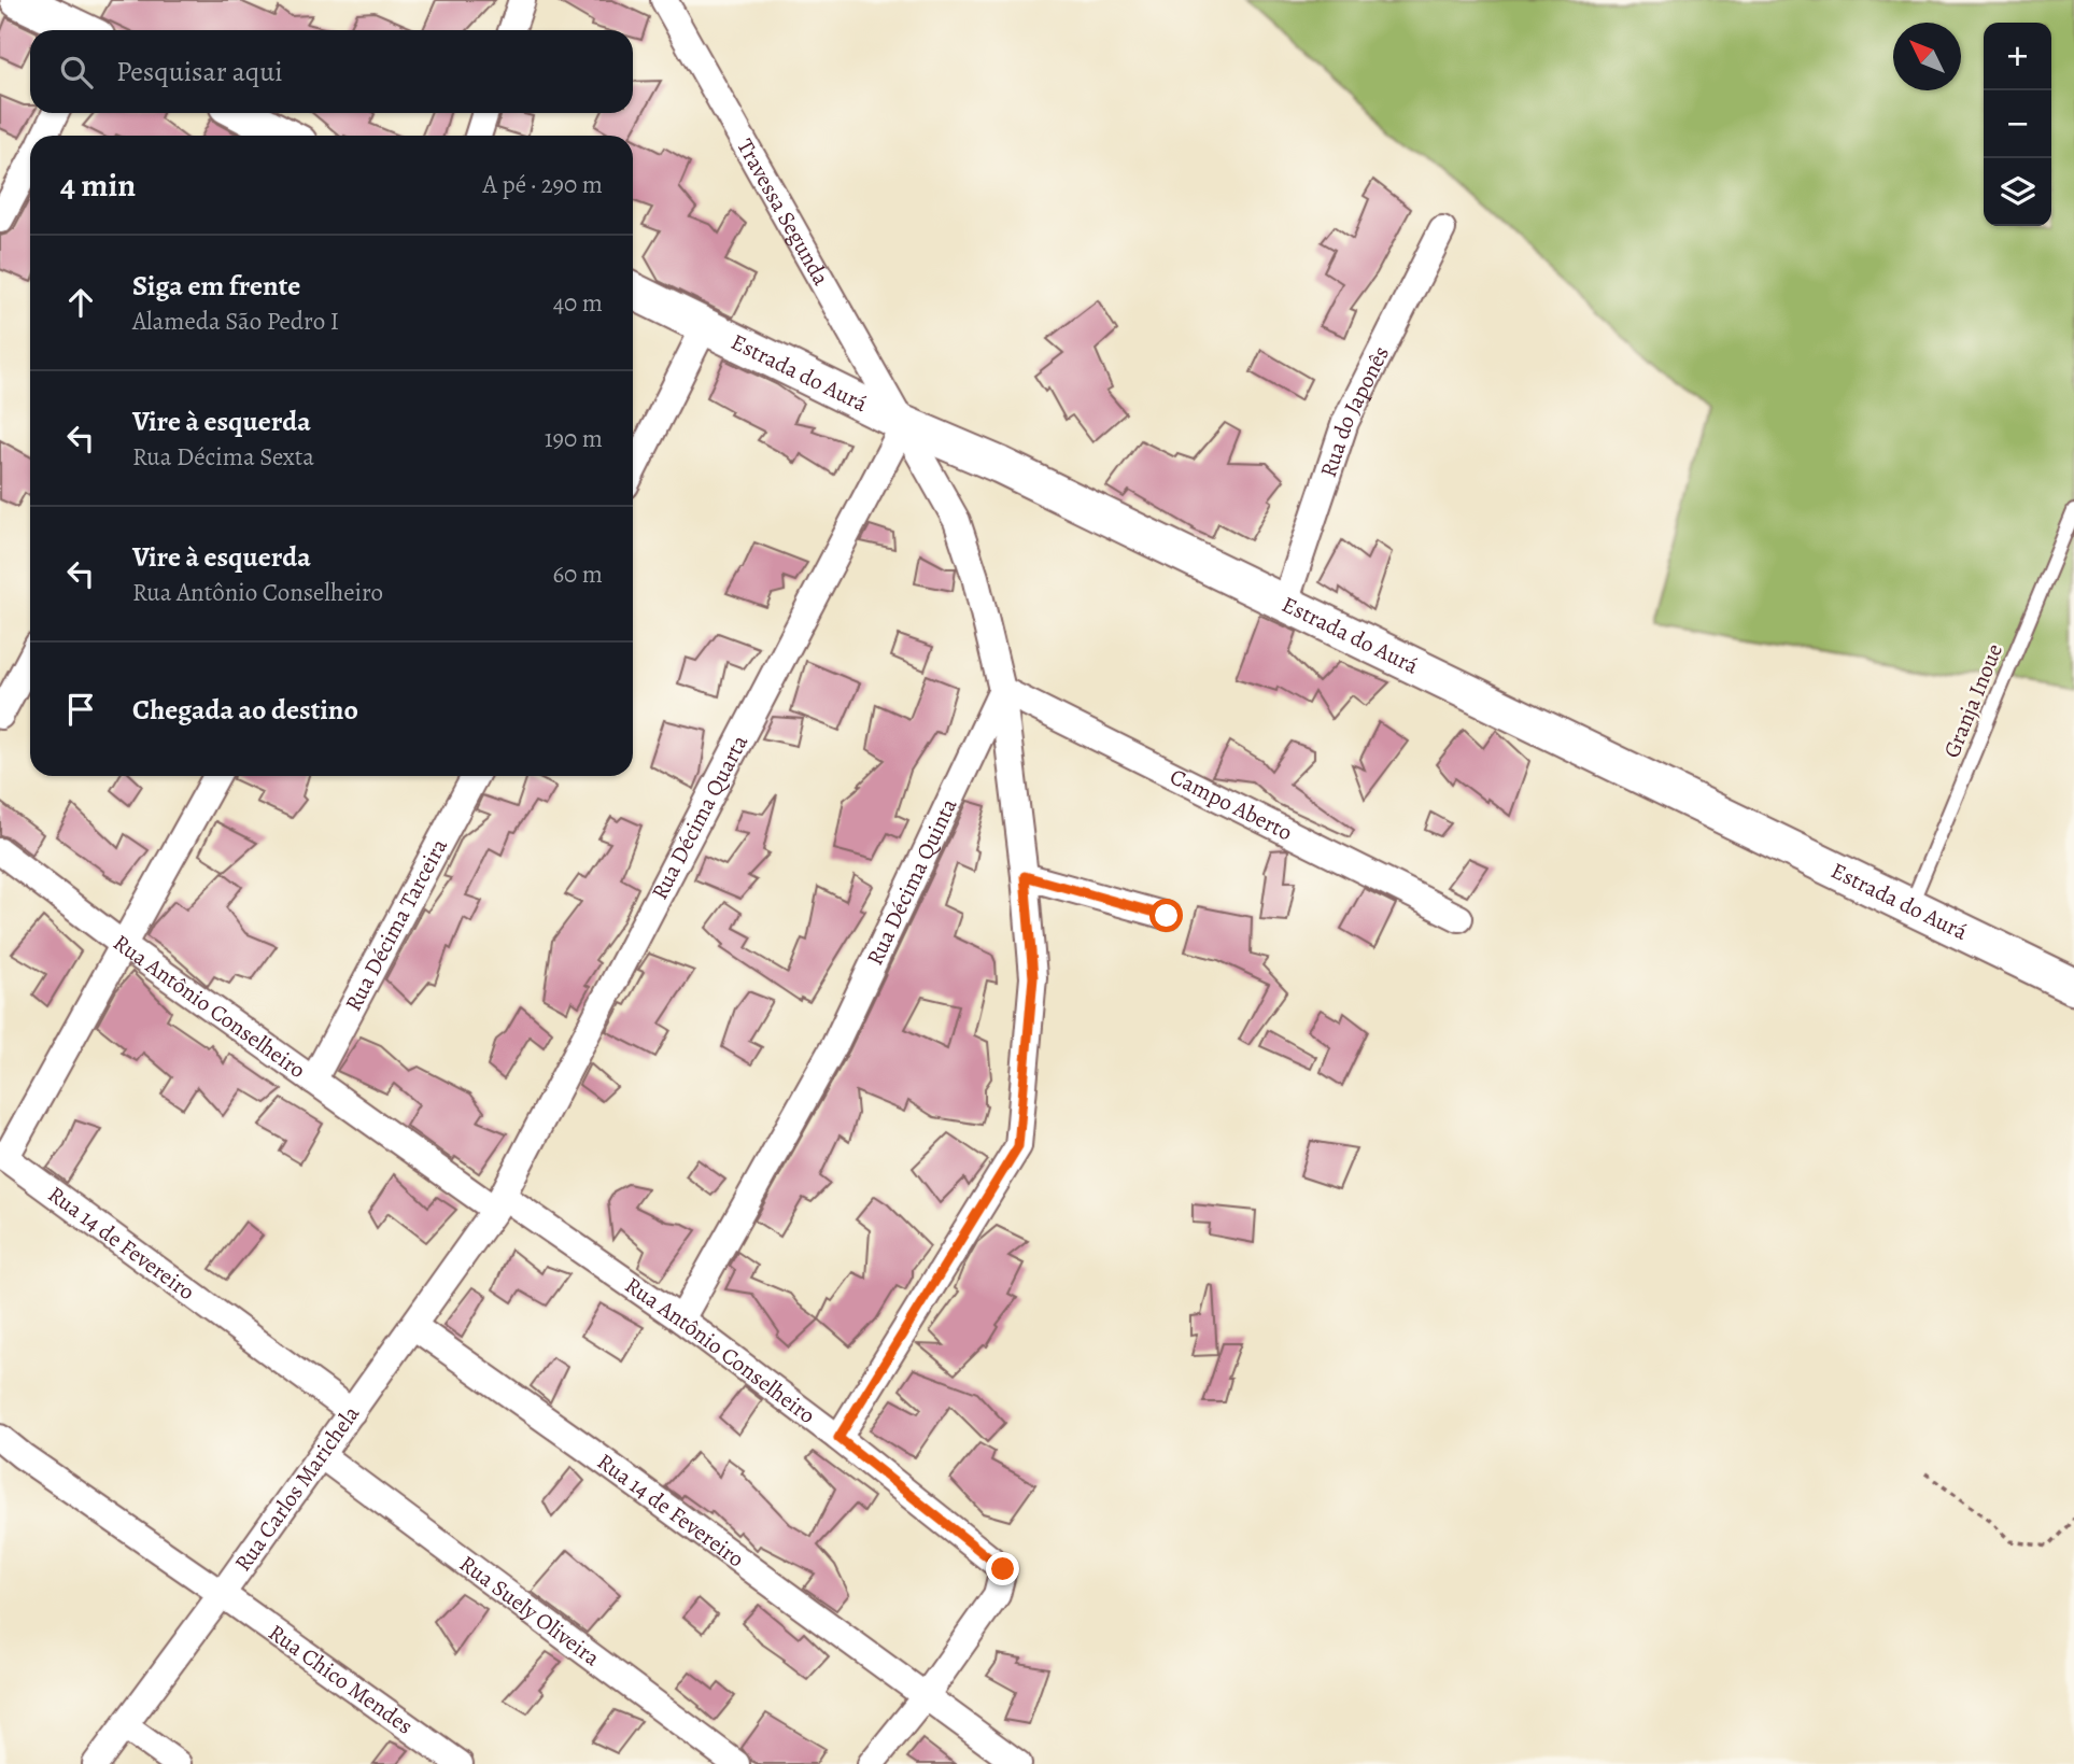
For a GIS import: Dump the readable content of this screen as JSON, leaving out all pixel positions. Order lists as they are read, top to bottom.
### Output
{
  "streets": {
    "street": [
      "Travessa Segunda",
      "Estrada do Aurá",
      "Rua do Japonês",
      "Campo Aberto",
      "Rua Décima Quarta",
      "Rua Décima Quinta",
      "Rua Décima Tarceira",
      "Rua Antônio Conselheiro",
      "Rua 14 de Fevereiro",
      "Rua Carlos Marichela",
      "Rua Suely Oliveira",
      "Rua Chico Mendes"
    ],
    "lane": ["Granja Inoue"]
  },
  "crossings": [
    ["Travessa Segunda", "Estrada do Aurá"],
    ["Travessa Segunda", "Rua Décima Quarta"],
    ["Estrada do Aurá", "Rua do Japonês"],
    ["Estrada do Aurá", "Granja Inoue"],
    ["Estrada do Aurá", "Rua Décima Quarta"],
    ["Campo Aberto", "Rua Décima Quinta"],
    ["Rua Décima Quarta", "Rua Antônio Conselheiro"],
    ["Rua Décima Quarta", "Rua Carlos Marichela"],
    ["Rua Décima Quinta", "Rua Antônio Conselheiro"],
    ["Rua Décima Tarceira", "Rua Antônio Conselheiro"],
    ["Rua Antônio Conselheiro", "Rua 14 de Fevereiro"],
    ["Rua Antônio Conselheiro", "Rua Carlos Marichela"],
    ["Rua 14 de Fevereiro", "Rua Carlos Marichela"],
    ["Rua Carlos Marichela", "Rua Suely Oliveira"],
    ["Rua Carlos Marichela", "Rua Chico Mendes"]
  ],
  "north": "top left",
  "page": {
    "map_buttons": ["+", "−"],
    "search": "Pesquisar aqui",
    "heading": ["4 min", "A pé · 290 m"],
    "list": [
      ["Siga em frente", "Alameda São Pedro I", "40 m"],
      ["Vire à esquerda", "Rua Décima Sexta", "190 m"],
      ["Vire à esquerda", "Rua Antônio Conselheiro", "60 m"],
      "Chegada ao destino"
    ]
  }
}
